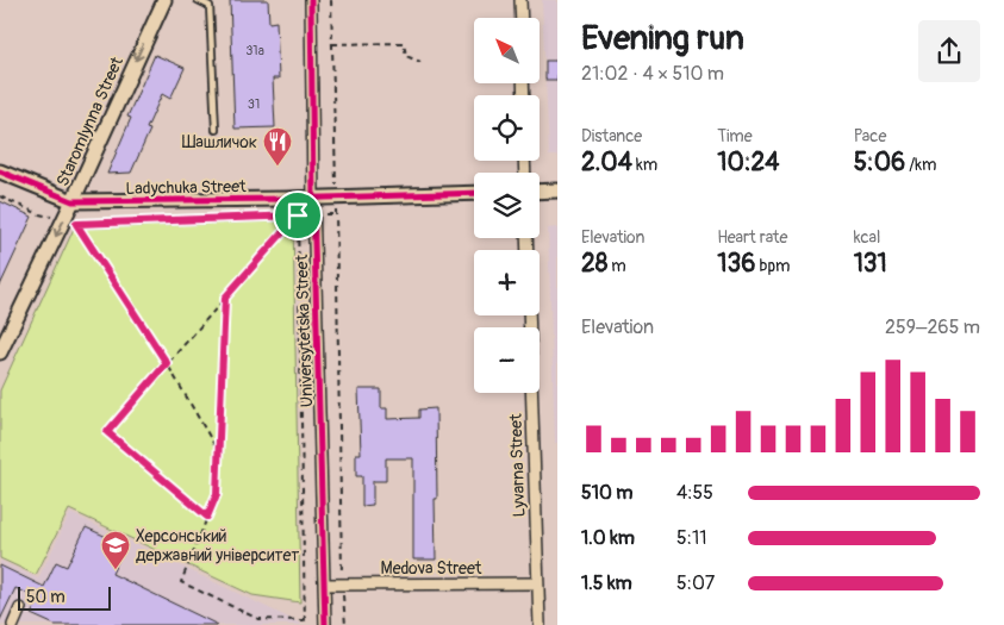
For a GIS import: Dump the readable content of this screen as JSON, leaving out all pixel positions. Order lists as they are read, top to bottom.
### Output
{
  "streets": {
    "street": [
      "Staromlynna Street",
      "Ladychuka Street",
      "Universytetska Street",
      "Lyvarna Street",
      "Medova Street"
    ]
  },
  "crossings": [
    ["Staromlynna Street", "Ladychuka Street"],
    ["Ladychuka Street", "Universytetska Street"],
    ["Universytetska Street", "Medova Street"],
    ["Lyvarna Street", "Medova Street"]
  ],
  "one_way": ["Staromlynna Street"],
  "places": {
    "restaurant": ["Шашличок"],
    "school or university": ["Херсонський державний університет"]
  },
  "house_numbers": ["31а", "31"],
  "scale_bar": "50 m",
  "north": "top left",
  "page": {
    "heading": ["Evening run", "21:02 · 4 × 510 m"],
    "map_buttons": ["+", "−"],
    "stats": [
      ["Distance", "2.04 km"],
      ["Time", "10:24"],
      ["Pace", "5:06 /km"],
      ["Elevation", "28 m"],
      ["Heart rate", "136 bpm"],
      ["kcal", "131"]
    ],
    "chart": ["Elevation", "259–265 m"],
    "list": [
      {
        "name": "510 m",
        "note": "4:55"
      },
      {
        "name": "1.0 km",
        "note": "5:11"
      },
      {
        "name": "1.5 km",
        "note": "5:07"
      }
    ],
    "scale": "50 m"
  }
}
